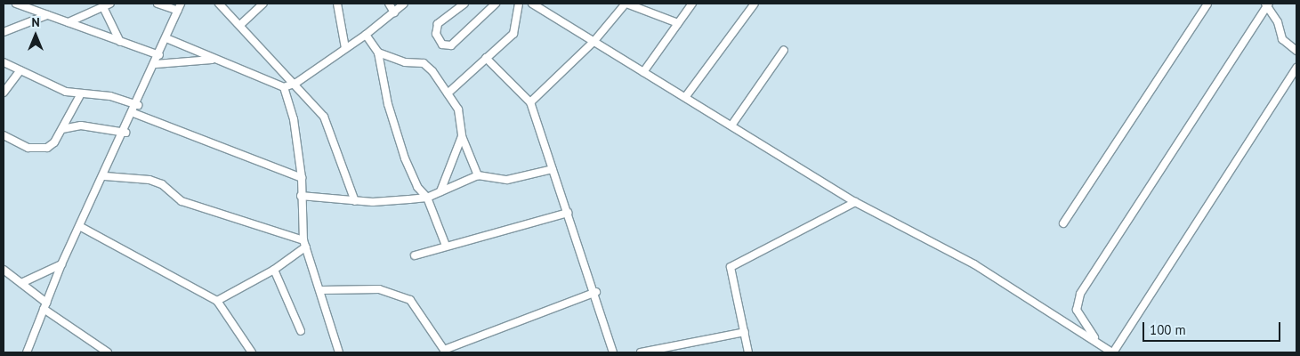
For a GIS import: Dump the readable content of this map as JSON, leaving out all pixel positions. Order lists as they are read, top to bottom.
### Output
{
  "scale_bar": "100 m",
  "north": "top"
}
